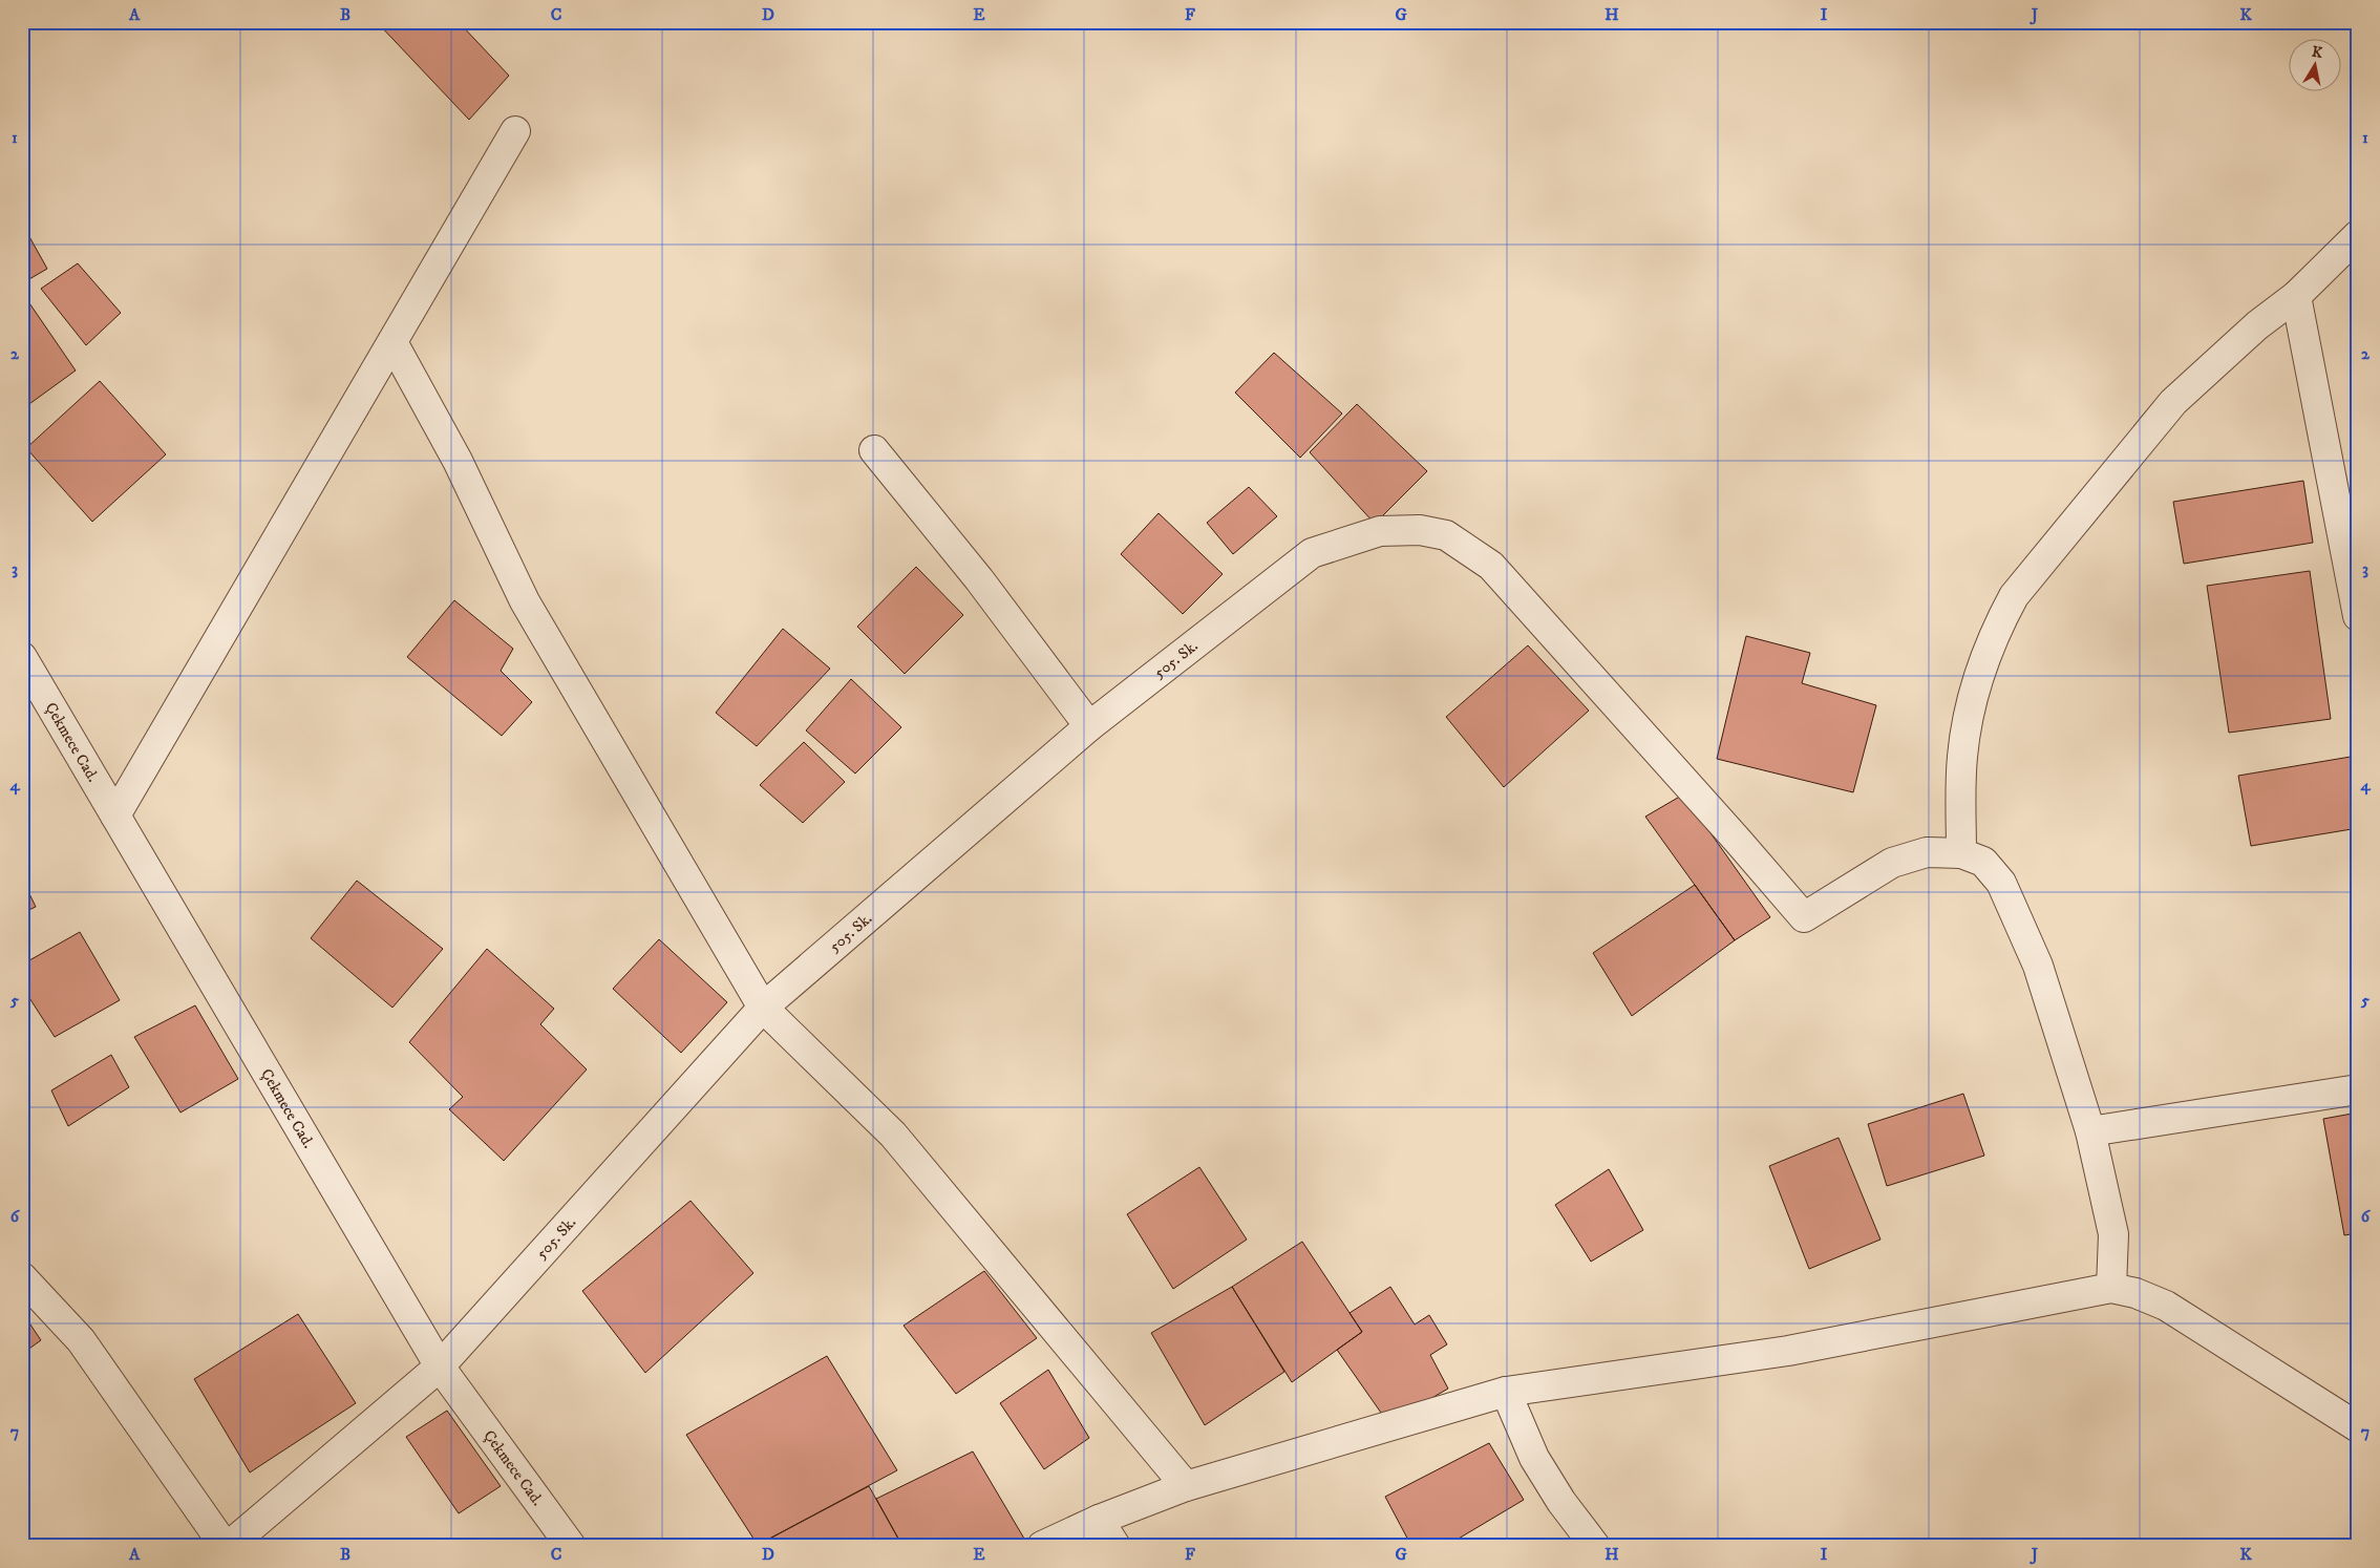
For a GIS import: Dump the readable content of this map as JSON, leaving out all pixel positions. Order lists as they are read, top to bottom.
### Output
{
  "streets": {
    "street": ["505. Sk.", "Çekmece Cad."]
  },
  "crossings": [
    ["505. Sk.", "Çekmece Cad."]
  ],
  "north": "top",
  "grid": {
    "columns": [
      "A",
      "B",
      "C",
      "D",
      "E",
      "F",
      "G",
      "H",
      "I",
      "J",
      "K"
    ],
    "rows": [
      "1",
      "2",
      "3",
      "4",
      "5",
      "6",
      "7"
    ]
  }
}
